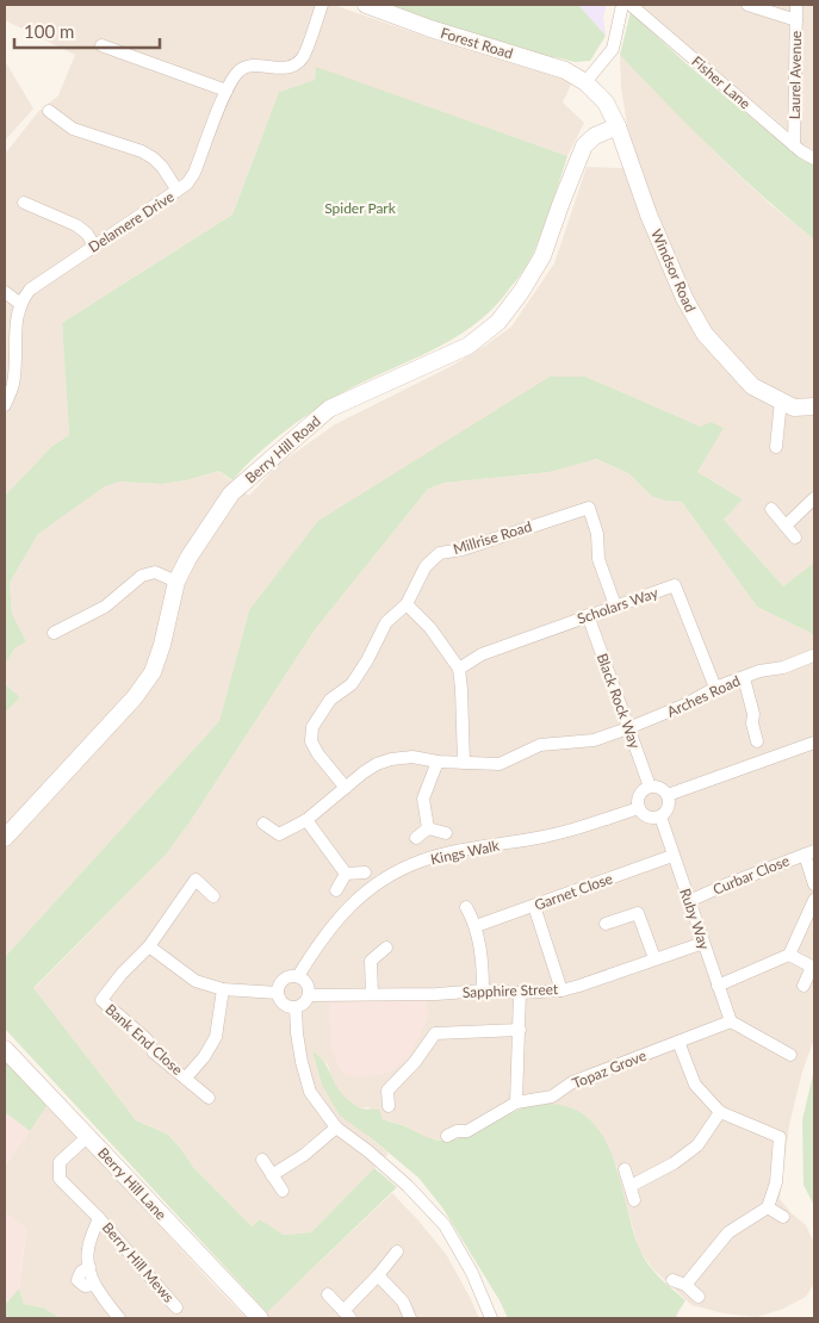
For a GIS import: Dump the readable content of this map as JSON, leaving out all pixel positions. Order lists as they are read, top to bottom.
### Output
{
  "streets": {
    "street": [
      "Forest Road",
      "Laurel Avenue",
      "Fisher Lane",
      "Delamere Drive",
      "Windsor Road",
      "Berry Hill Road",
      "Millrise Road",
      "Scholars Way",
      "Arches Road",
      "Black Rock Way",
      "Kings Walk",
      "Curbar Close",
      "Garnet Close",
      "Ruby Way",
      "Sapphire Street",
      "Bank End Close",
      "Topaz Grove",
      "Berry Hill Lane",
      "Berry Hill Mews"
    ]
  },
  "crossings": [
    ["Forest Road", "Windsor Road"],
    ["Laurel Avenue", "Fisher Lane"],
    ["Windsor Road", "Berry Hill Road"],
    ["Millrise Road", "Scholars Way"],
    ["Millrise Road", "Arches Road"],
    ["Scholars Way", "Arches Road"],
    ["Scholars Way", "Black Rock Way"],
    ["Arches Road", "Black Rock Way"],
    ["Black Rock Way", "Kings Walk"],
    ["Black Rock Way", "Ruby Way"],
    ["Kings Walk", "Ruby Way"],
    ["Kings Walk", "Sapphire Street"],
    ["Curbar Close", "Ruby Way"],
    ["Garnet Close", "Ruby Way"],
    ["Ruby Way", "Sapphire Street"],
    ["Ruby Way", "Topaz Grove"],
    ["Berry Hill Lane", "Berry Hill Mews"]
  ],
  "parks": ["Spider Park"],
  "scale_bar": "100 m"
}
